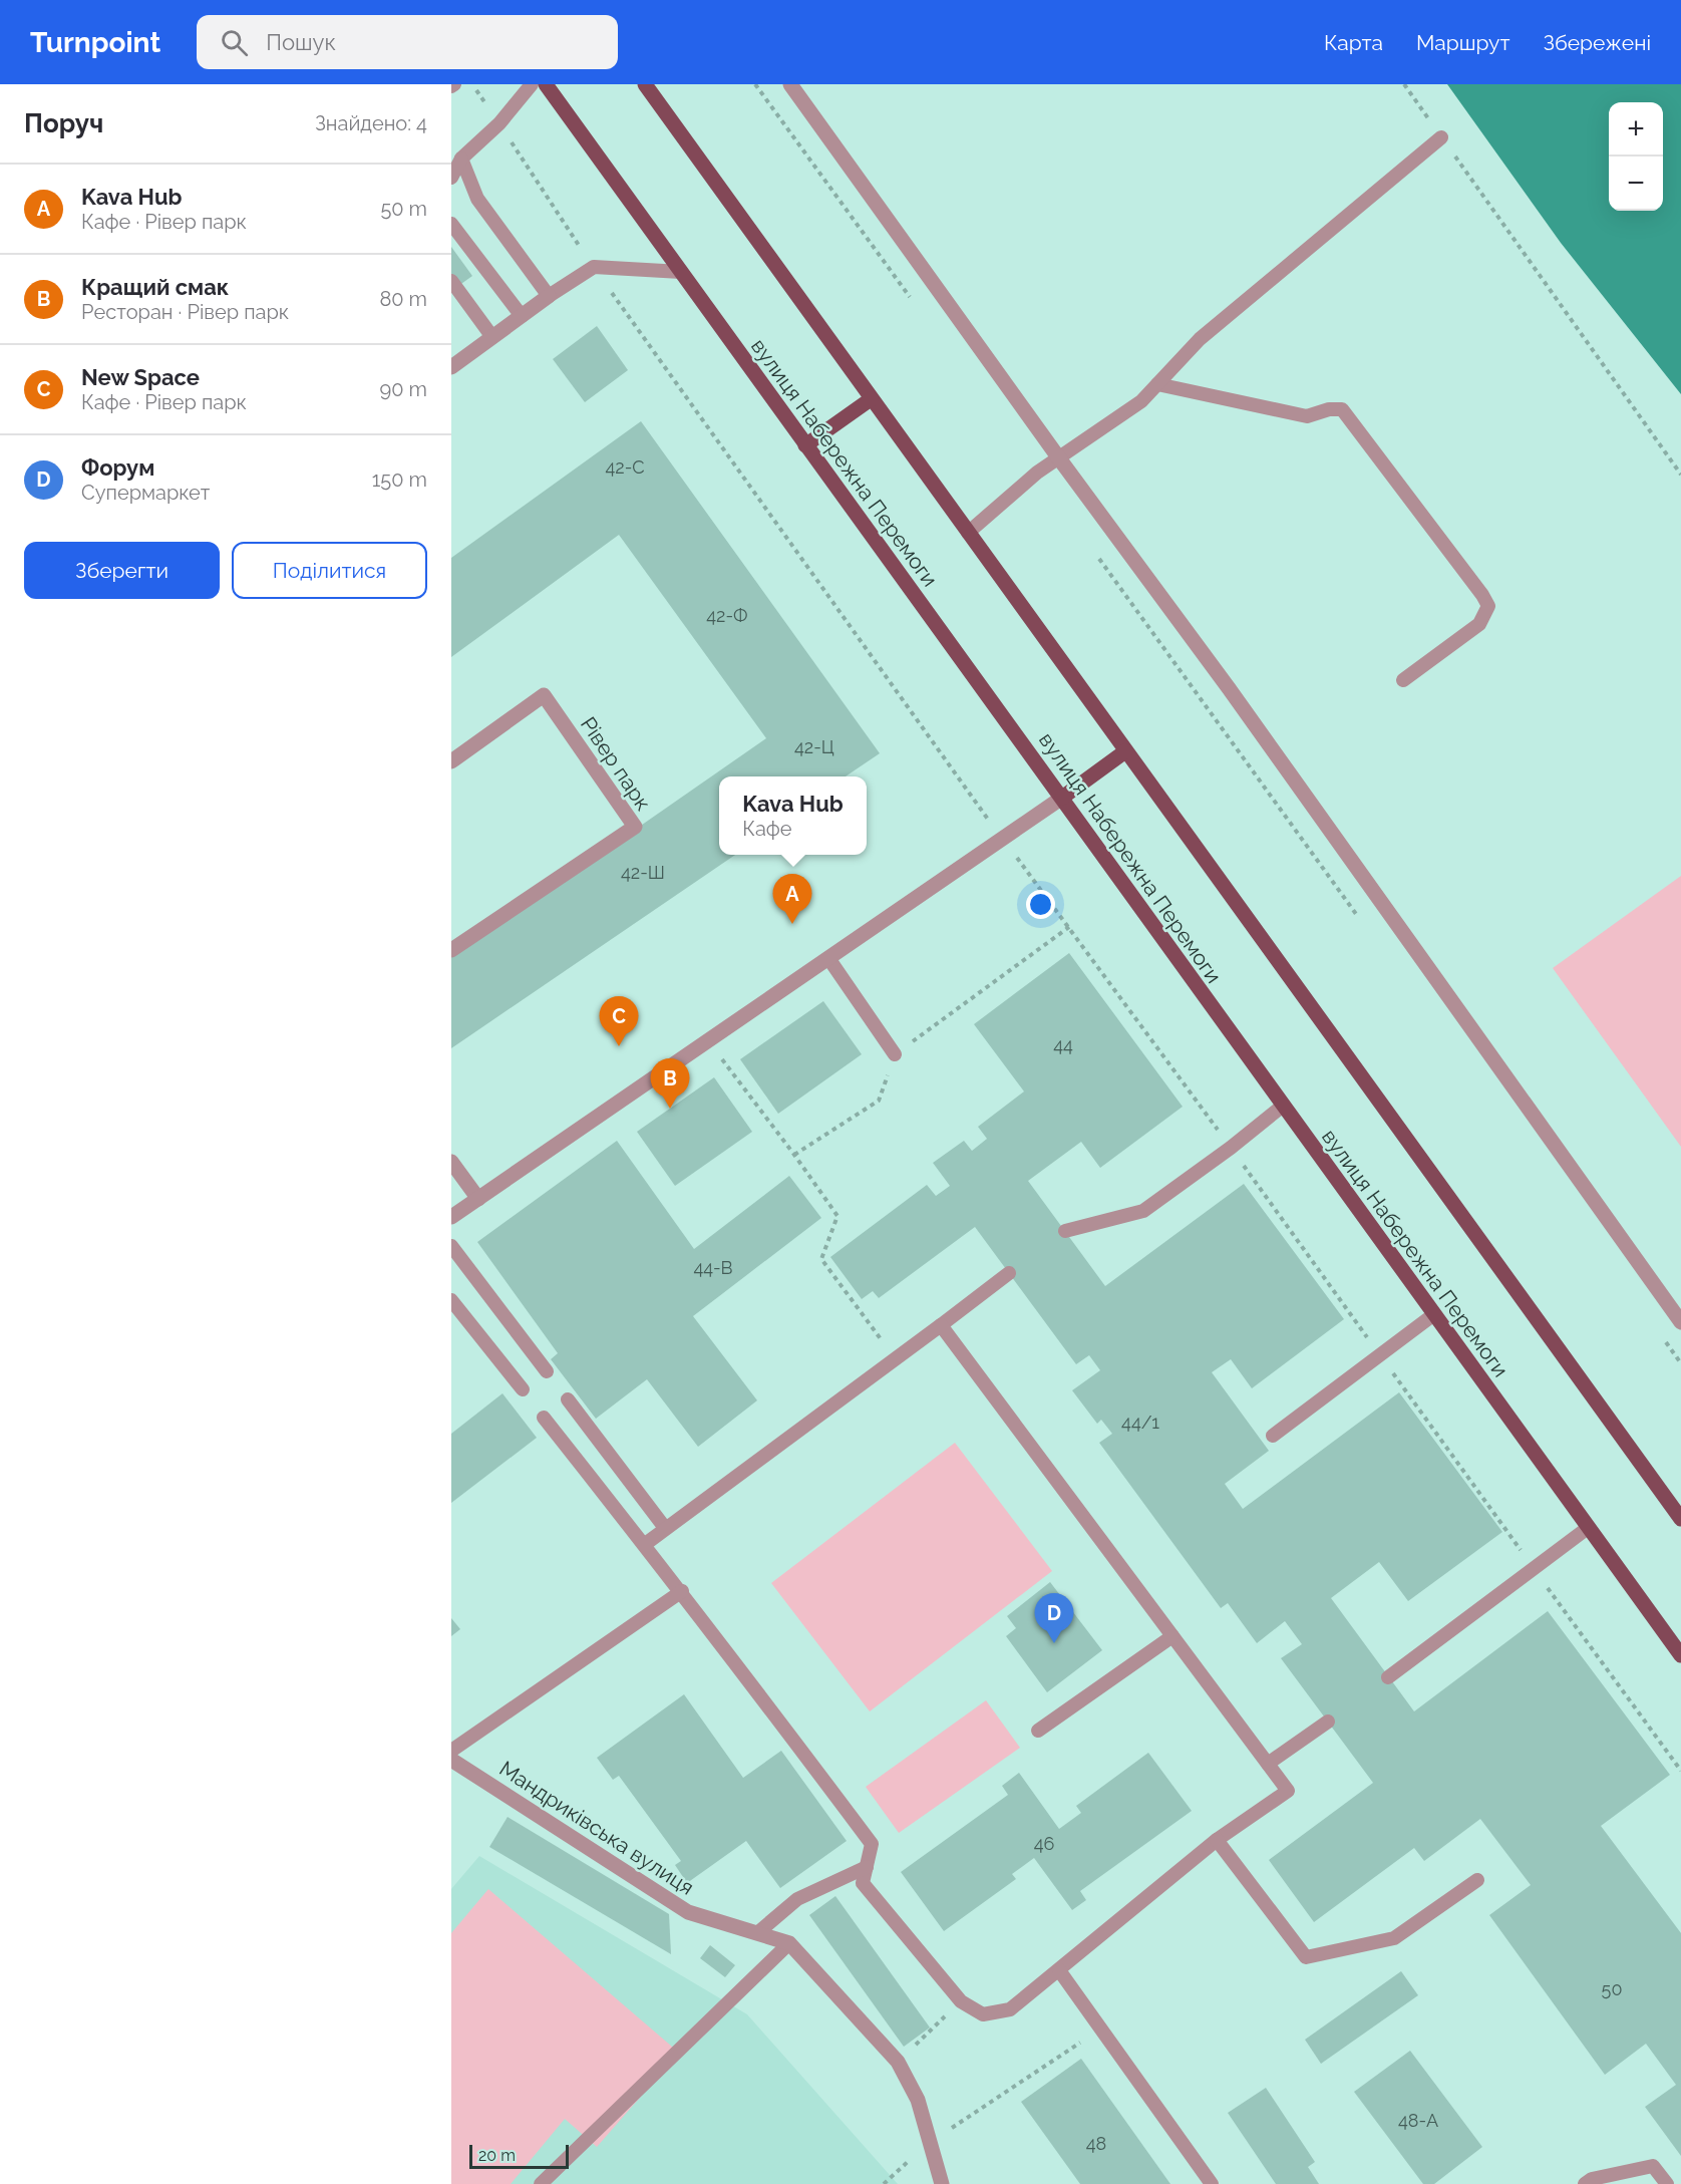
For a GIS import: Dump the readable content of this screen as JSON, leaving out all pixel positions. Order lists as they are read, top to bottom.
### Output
{
  "streets": {
    "main road": ["вулиця Набережна Перемоги"],
    "street": ["Рівер парк", "Мандриківська вулиця"]
  },
  "house_numbers": [
    "42-С",
    "42-Ф",
    "42-Ц",
    "42-Ш",
    "44",
    "44-В",
    "44/1",
    "46",
    "50",
    "48-А",
    "48"
  ],
  "scale_bar": "20 m",
  "page": {
    "header": "Turnpoint",
    "search": "Пошук",
    "nav": ["Карта", "Маршрут", "Збережені"],
    "heading": ["Поруч", "Знайдено: 4"],
    "map_buttons": ["+", "−"],
    "list": [
      {
        "mark": "A",
        "name": "Kava Hub",
        "note": "Кафе · Рівер парк",
        "value": "50 m"
      },
      {
        "mark": "B",
        "name": "Кращий смак",
        "note": "Ресторан · Рівер парк",
        "value": "80 m"
      },
      {
        "mark": "C",
        "name": "New Space",
        "note": "Кафе · Рівер парк",
        "value": "90 m"
      },
      {
        "mark": "D",
        "name": "Форум",
        "note": "Супермаркет",
        "value": "150 m"
      }
    ],
    "buttons": ["Зберегти", "Поділитися"],
    "popup": ["Kava Hub", "Кафе"],
    "pins": [
      "A",
      "C",
      "B",
      "D"
    ],
    "scale": "20 m"
  }
}
